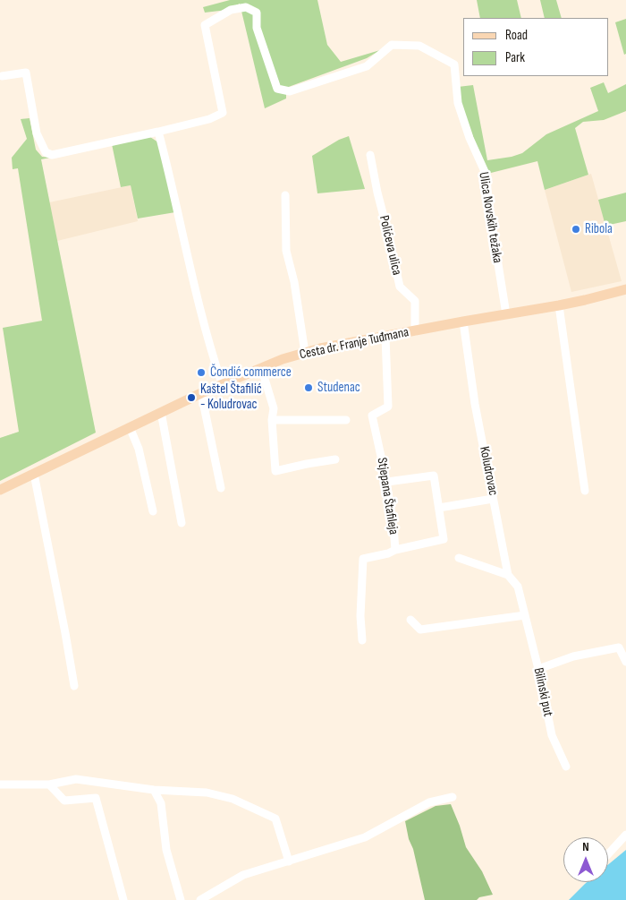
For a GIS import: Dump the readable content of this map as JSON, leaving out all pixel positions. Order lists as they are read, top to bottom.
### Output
{
  "streets": {
    "main road": ["Cesta dr. Franje Tuđmana"],
    "street": [
      "Ulica Novskih težaka",
      "Polićeva ulica",
      "Koludrovac",
      "Stjepana Štafileja",
      "Bilinski put"
    ]
  },
  "crossings": [
    ["Ulica Novskih težaka", "Cesta dr. Franje Tuđmana"],
    ["Polićeva ulica", "Cesta dr. Franje Tuđmana"],
    ["Cesta dr. Franje Tuđmana", "Koludrovac"],
    ["Cesta dr. Franje Tuđmana", "Stjepana Štafileja"],
    ["Koludrovac", "Bilinski put"]
  ],
  "places": [
    "Ribola",
    "Čondić commerce",
    "Studenac",
    "Kaštel Štafilić - Koludrovac"
  ],
  "legend": ["Road", "Park"],
  "north": "top"
}
